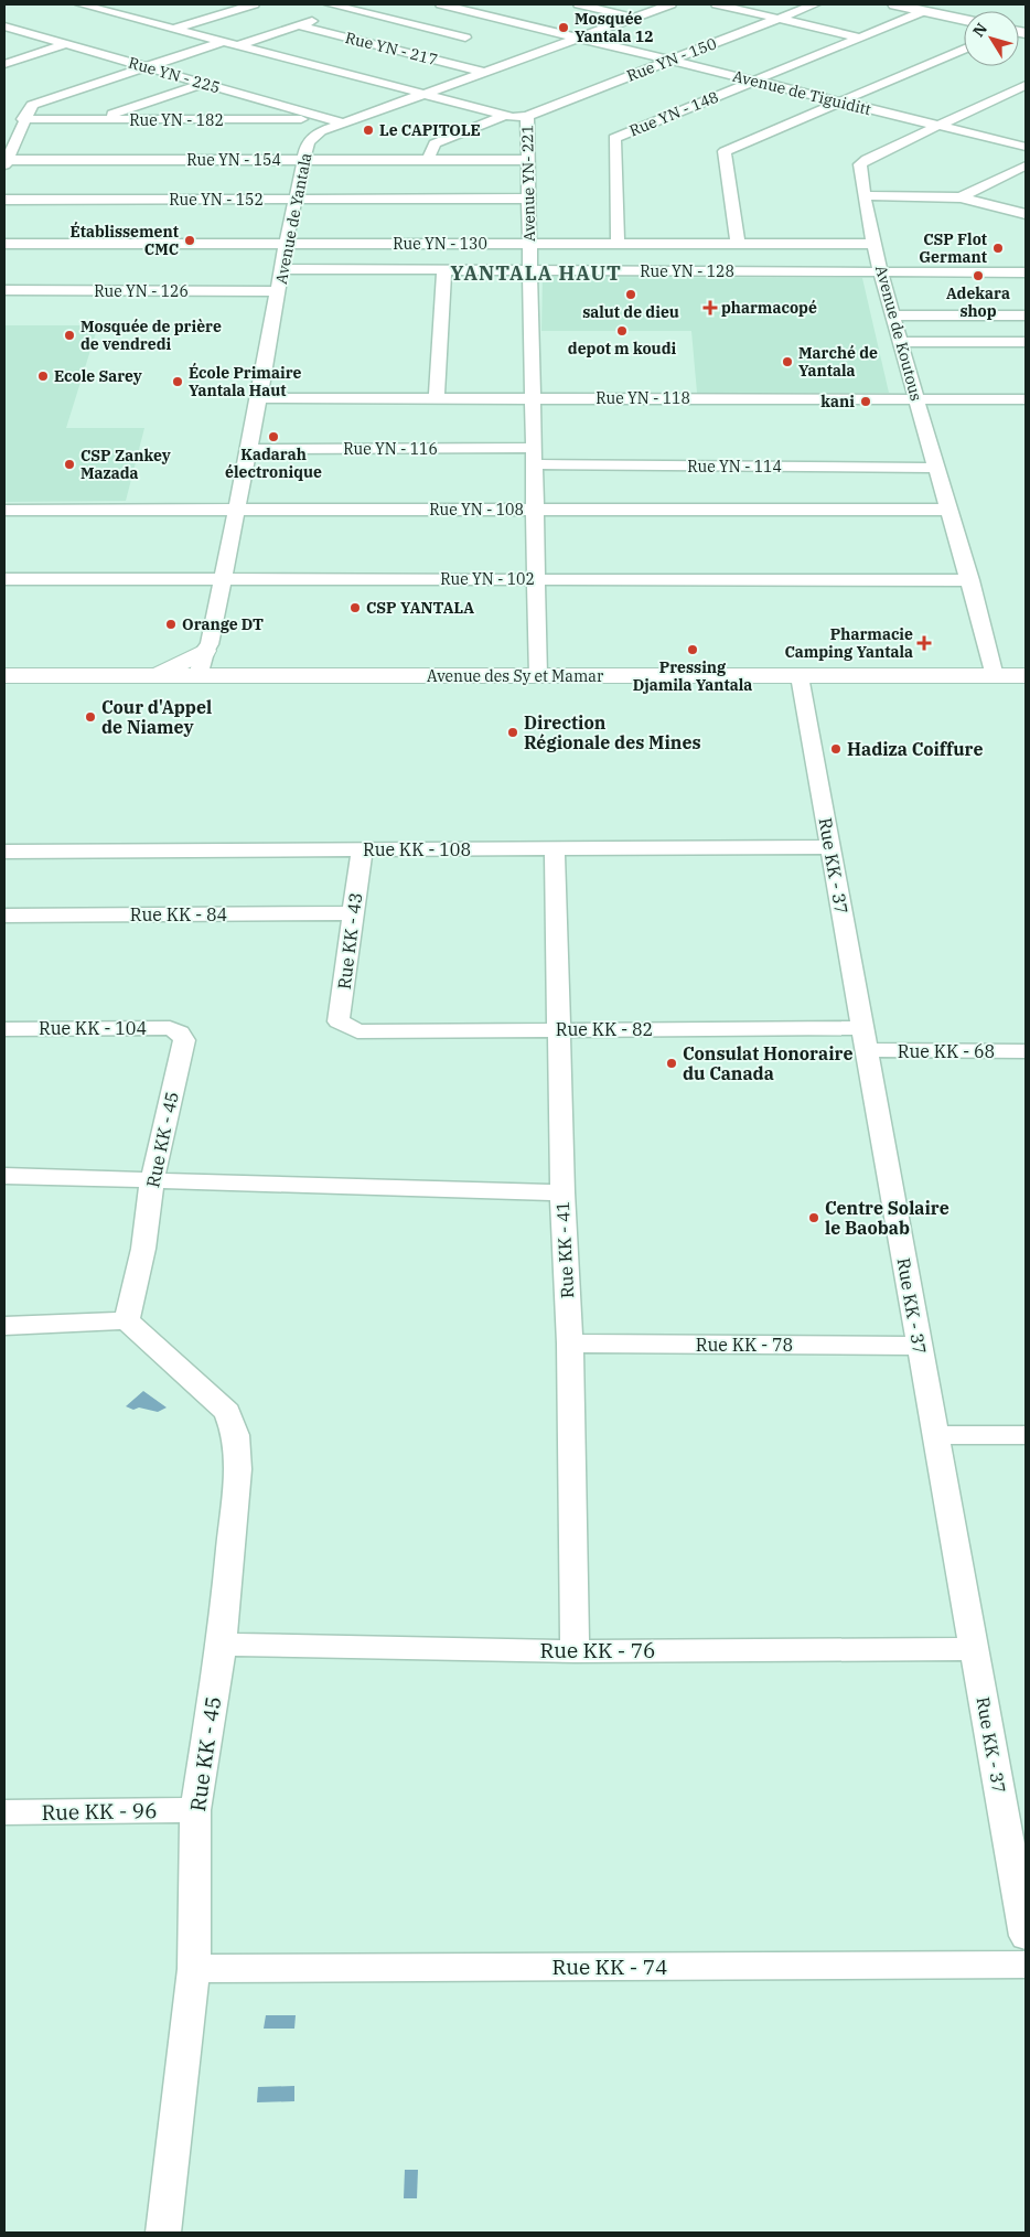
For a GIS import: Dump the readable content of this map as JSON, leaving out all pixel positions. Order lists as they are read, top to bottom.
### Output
{
  "streets": {
    "highway": ["Avenue des Sy et Mamar"],
    "street": [
      "Rue YN - 217",
      "Rue YN - 150",
      "Rue YN - 225",
      "Avenue de Tiguiditt",
      "Rue YN - 148",
      "Rue YN - 182",
      "Rue YN - 154",
      "Avenue YN- 221",
      "Rue YN - 152",
      "Avenue de Yantala",
      "Rue YN - 130",
      "Rue YN - 128",
      "Rue YN - 126",
      "Avenue de Koutous",
      "Rue YN - 118",
      "Rue YN - 116",
      "Rue YN - 114",
      "Rue YN - 108",
      "Rue YN - 102",
      "Rue KK - 108",
      "Rue KK - 37",
      "Rue KK - 84",
      "Rue KK - 43",
      "Rue KK - 104",
      "Rue KK - 82",
      "Rue KK - 68",
      "Rue KK - 45",
      "Rue KK - 41",
      "Rue KK - 78",
      "Rue KK - 76",
      "Rue KK - 96",
      "Rue KK - 74"
    ]
  },
  "crossings": [
    ["Rue YN - 217", "Avenue de Yantala"],
    ["Rue YN - 150", "Avenue de Tiguiditt"],
    ["Rue YN - 150", "Avenue YN- 221"],
    ["Rue YN - 225", "Rue YN - 182"],
    ["Rue YN - 225", "Avenue de Yantala"],
    ["Avenue de Tiguiditt", "Rue YN - 148"],
    ["Avenue de Tiguiditt", "Avenue de Yantala"],
    ["Avenue de Tiguiditt", "Avenue de Koutous"],
    ["Rue YN - 148", "Rue YN - 130"],
    ["Rue YN - 182", "Avenue de Yantala"],
    ["Rue YN - 154", "Avenue YN- 221"],
    ["Rue YN - 154", "Avenue de Yantala"],
    ["Avenue YN- 221", "Rue YN - 152"],
    ["Avenue YN- 221", "Avenue de Yantala"],
    ["Avenue YN- 221", "Rue YN - 130"],
    ["Avenue YN- 221", "Rue YN - 128"],
    ["Avenue YN- 221", "Rue YN - 118"],
    ["Avenue YN- 221", "Rue YN - 116"],
    ["Avenue YN- 221", "Rue YN - 114"],
    ["Avenue YN- 221", "Rue YN - 108"],
    ["Avenue YN- 221", "Rue YN - 102"],
    ["Avenue YN- 221", "Avenue des Sy et Mamar"],
    ["Rue YN - 152", "Avenue de Yantala"],
    ["Avenue de Yantala", "Rue YN - 130"],
    ["Avenue de Yantala", "Rue YN - 128"],
    ["Avenue de Yantala", "Rue YN - 126"],
    ["Avenue de Yantala", "Rue YN - 118"],
    ["Avenue de Yantala", "Rue YN - 116"],
    ["Avenue de Yantala", "Rue YN - 108"],
    ["Avenue de Yantala", "Rue YN - 102"],
    ["Avenue de Yantala", "Avenue des Sy et Mamar"],
    ["Rue YN - 130", "Avenue de Koutous"],
    ["Rue YN - 128", "Avenue de Koutous"],
    ["Avenue de Koutous", "Rue YN - 118"],
    ["Avenue de Koutous", "Rue YN - 114"],
    ["Avenue de Koutous", "Rue YN - 108"],
    ["Avenue de Koutous", "Rue YN - 102"],
    ["Avenue de Koutous", "Avenue des Sy et Mamar"],
    ["Rue YN - 116", "Rue YN - 114"],
    ["Avenue des Sy et Mamar", "Rue KK - 37"],
    ["Rue KK - 108", "Rue KK - 37"],
    ["Rue KK - 108", "Rue KK - 43"],
    ["Rue KK - 108", "Rue KK - 41"],
    ["Rue KK - 37", "Rue KK - 82"],
    ["Rue KK - 37", "Rue KK - 68"],
    ["Rue KK - 37", "Rue KK - 78"],
    ["Rue KK - 37", "Rue KK - 76"],
    ["Rue KK - 84", "Rue KK - 43"],
    ["Rue KK - 43", "Rue KK - 82"],
    ["Rue KK - 104", "Rue KK - 45"],
    ["Rue KK - 82", "Rue KK - 68"],
    ["Rue KK - 82", "Rue KK - 41"],
    ["Rue KK - 45", "Rue KK - 76"],
    ["Rue KK - 45", "Rue KK - 96"],
    ["Rue KK - 45", "Rue KK - 74"],
    ["Rue KK - 41", "Rue KK - 78"],
    ["Rue KK - 41", "Rue KK - 76"]
  ],
  "districts": ["YANTALA HAUT"],
  "places": {
    "other": [
      "Mosquée Yantala 12",
      "Le CAPITOLE",
      "Établissement CMC",
      "CSP Flot Germant",
      "Adekara shop",
      "salut de dieu",
      "depot m koudi",
      "Mosquée de prière de vendredi",
      "Marché de Yantala",
      "Ecole Sarey",
      "École Primaire Yantala Haut",
      "kani",
      "Kadarah électronique",
      "CSP Zankey Mazada",
      "CSP YANTALA",
      "Orange DT",
      "Pressing Djamila Yantala",
      "Cour d'Appel de Niamey",
      "Direction Régionale des Mines",
      "Hadiza Coiffure",
      "Consulat Honoraire du Canada",
      "Centre Solaire le Baobab"
    ],
    "health": ["pharmacopé", "Pharmacie Camping Yantala"]
  },
  "north": "top left"
}
